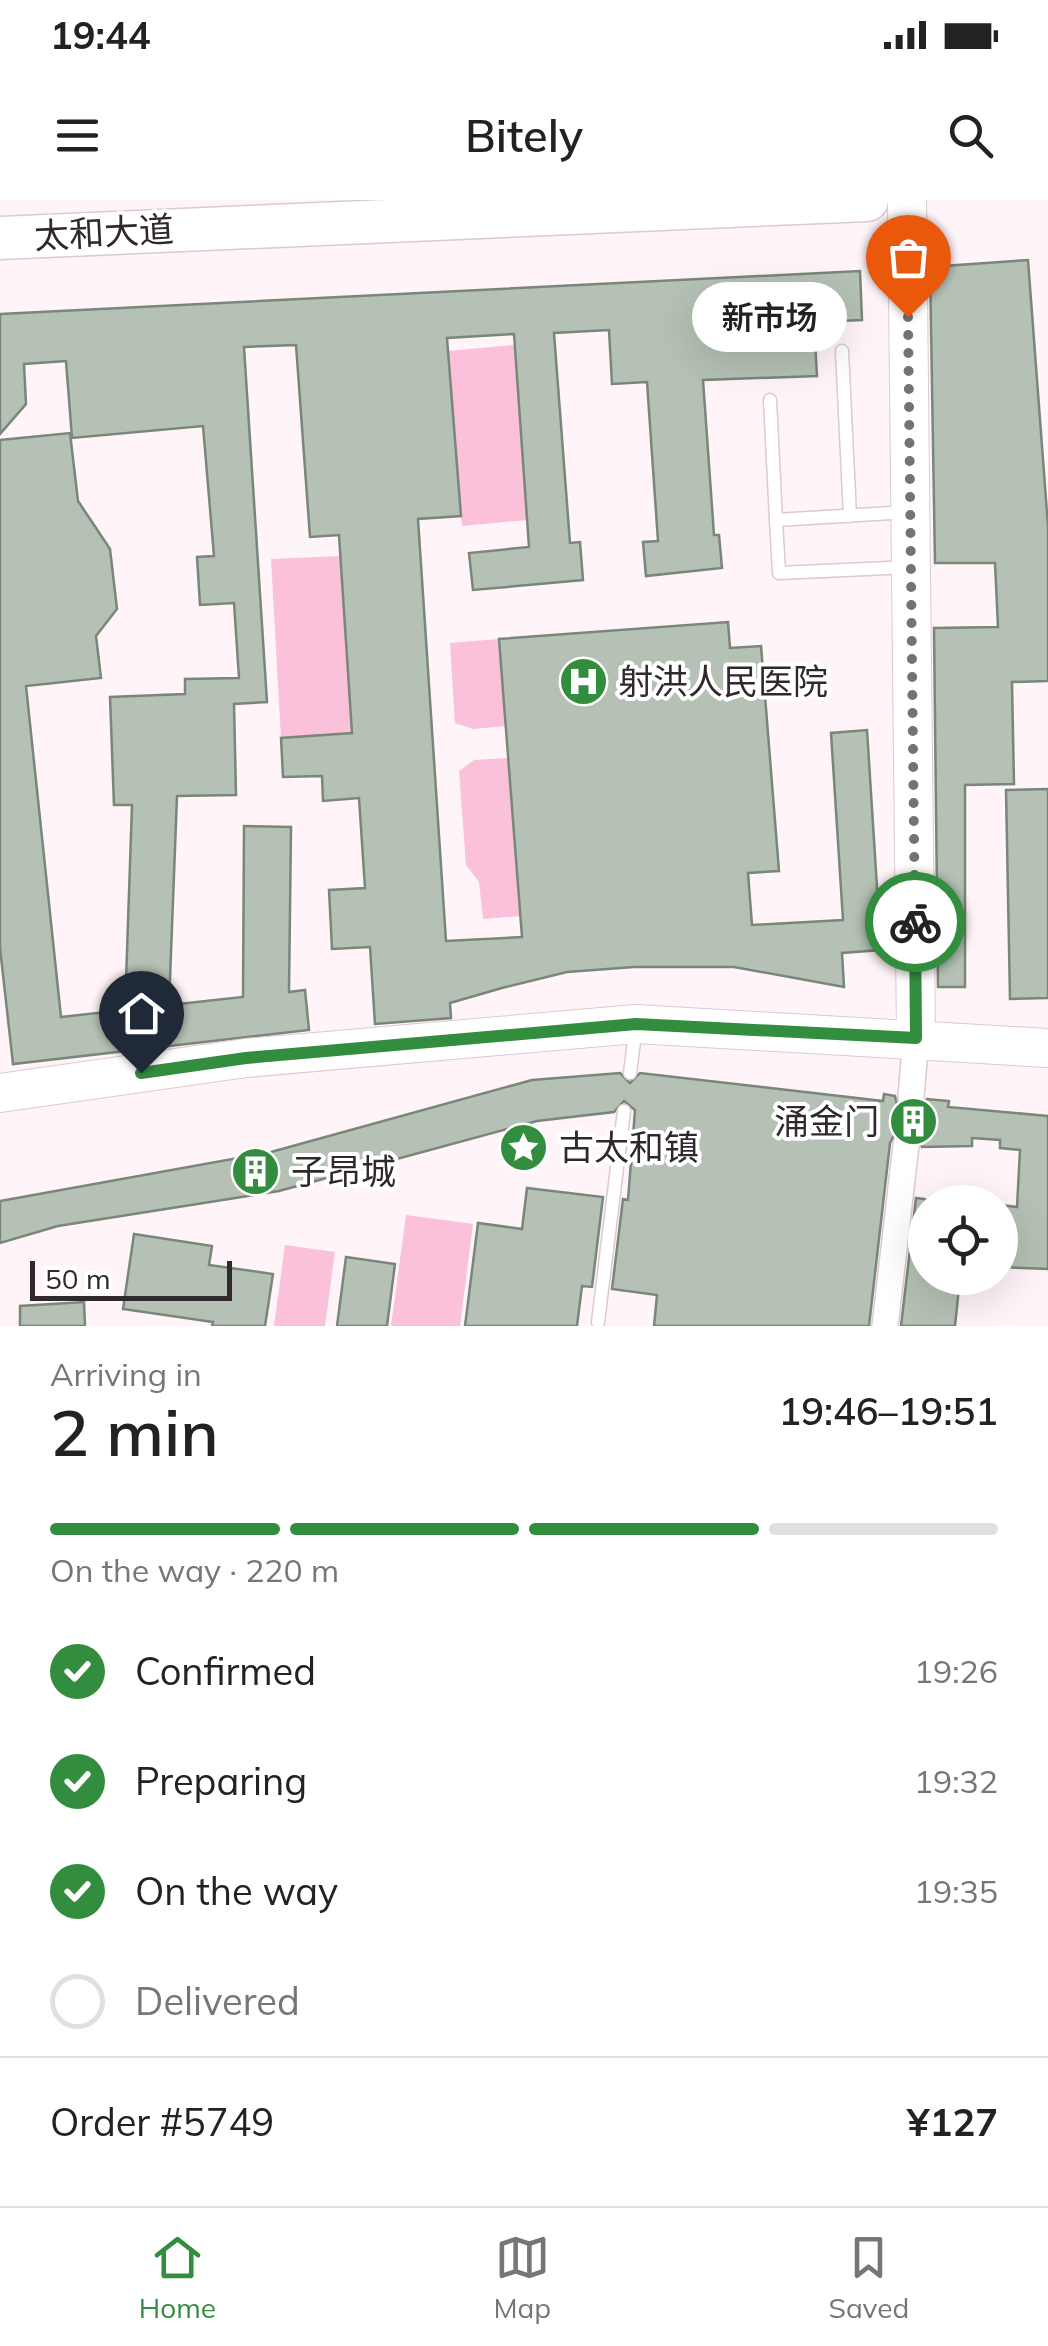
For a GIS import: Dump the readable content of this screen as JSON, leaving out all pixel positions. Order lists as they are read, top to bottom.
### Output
{
  "streets": {
    "main road": ["太和大道"]
  },
  "places": {
    "other": ["新市场"],
    "hospital": ["射洪人民医院"],
    "building": ["涌金门", "子昂城"],
    "place": ["古太和镇"]
  },
  "scale_bar": "50 m",
  "page": {
    "status": "19:44",
    "header": "Bitely",
    "bubble": "新市场",
    "scale": "50 m",
    "heading": ["2 min", "Arriving in", "19:46–19:51"],
    "panel": ["Order #5749", "¥127"],
    "bar": "On the way · 220 m",
    "list": [
      ["Confirmed", "19:26"],
      ["Preparing", "19:32"],
      ["On the way", "19:35"],
      "Delivered"
    ],
    "tabs": ["Home", "Map", "Saved"]
  }
}
